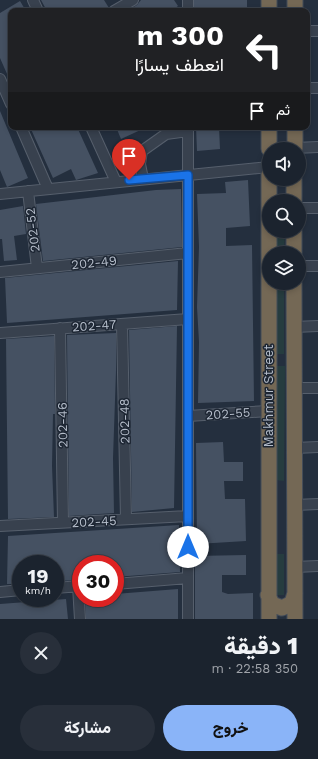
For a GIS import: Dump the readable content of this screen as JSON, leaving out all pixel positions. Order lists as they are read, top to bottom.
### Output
{
  "streets": {
    "highway": ["Makhmur Street"],
    "street": [
      "202-52",
      "202-49",
      "202-47",
      "202-55",
      "202-48",
      "202-46",
      "202-45"
    ]
  },
  "crossings": [
    ["202-52", "202-49"],
    ["202-47", "202-48"],
    ["202-47", "202-46"],
    ["Makhmur Street", "202-55"],
    ["202-48", "202-45"],
    ["202-46", "202-45"]
  ],
  "page": {
    "turn": ["300 m", "انعطف يسارًا"],
    "then": "ثم",
    "speed": "19 km/h",
    "limit": "30",
    "heading": ["1 دقيقة", "350 m · 22:58"],
    "buttons": ["خروج", "مشاركة"]
  }
}
